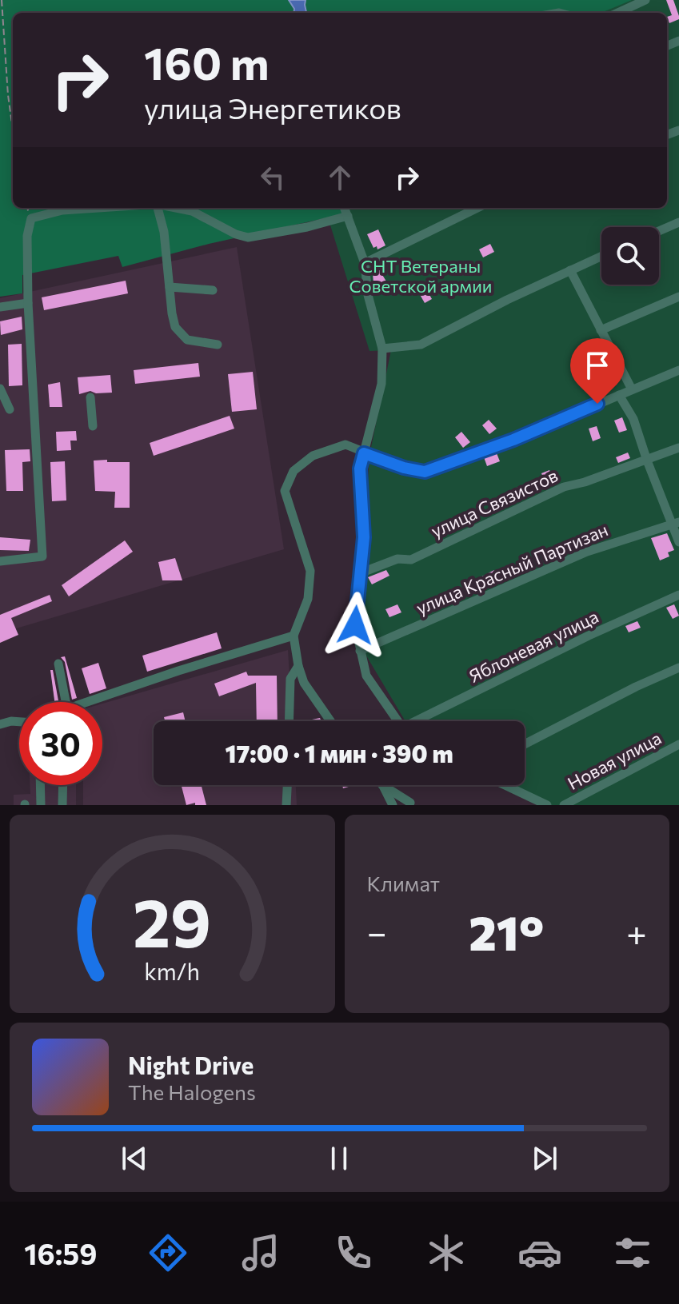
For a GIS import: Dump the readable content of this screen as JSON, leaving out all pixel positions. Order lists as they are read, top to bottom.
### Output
{
  "streets": {
    "street": [
      "улица Связистов",
      "улица Красный Партизан",
      "Яблоневая улица",
      "Новая улица"
    ]
  },
  "parks": ["СНТ Ветераны Советской армии"],
  "page": {
    "turn": ["160 m", "улица Энергетиков"],
    "limit": "30",
    "trip": "17:00 · 1 мин · 390 m",
    "tile": "Климат",
    "heat": ["−", "21°", "+"],
    "song": ["Night Drive", "The Halogens"],
    "tabs": "16:59",
    "gauge": ["29", "km/h"]
  }
}
